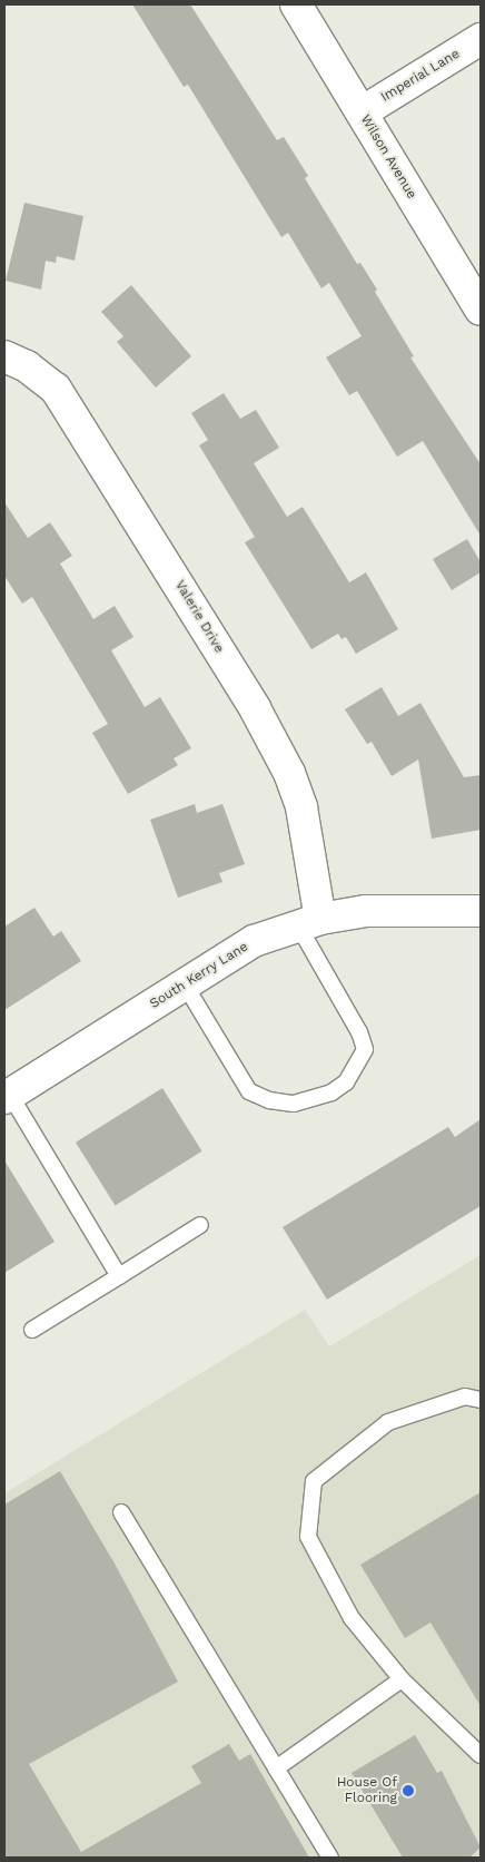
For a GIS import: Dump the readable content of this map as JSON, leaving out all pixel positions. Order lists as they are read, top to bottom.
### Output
{
  "streets": {
    "street": [
      "Imperial Lane",
      "Wilson Avenue",
      "Valerie Drive",
      "South Kerry Lane"
    ]
  },
  "crossings": [
    ["Imperial Lane", "Wilson Avenue"],
    ["Valerie Drive", "South Kerry Lane"]
  ],
  "places": ["House Of Flooring"]
}
